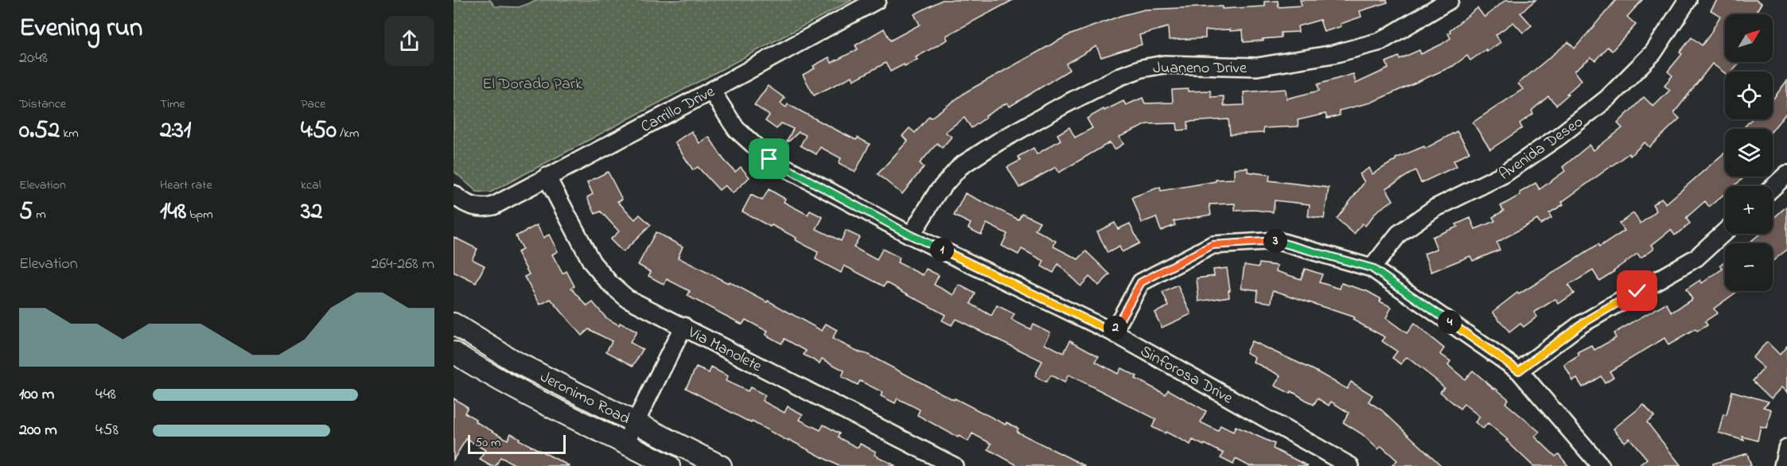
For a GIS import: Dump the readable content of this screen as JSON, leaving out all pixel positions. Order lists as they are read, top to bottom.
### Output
{
  "streets": {
    "main road": ["Jeronimo Road"],
    "street": [
      "Juaneno Drive",
      "Carrillo Drive",
      "Avenida Deseo",
      "Via Manolete",
      "Sinforosa Drive"
    ]
  },
  "crossings": [
    ["Juaneno Drive", "Sinforosa Drive"],
    ["Carrillo Drive", "Via Manolete"],
    ["Carrillo Drive", "Sinforosa Drive"]
  ],
  "parks": ["El Dorado Park"],
  "scale_bar": "50 m",
  "north": "top right",
  "page": {
    "heading": ["Evening run", "20:48"],
    "map_buttons": ["+", "−"],
    "stats": [
      ["Distance", "0.52 km"],
      ["Time", "2:31"],
      ["Pace", "4:50 /km"],
      ["Elevation", "5 m"],
      ["Heart rate", "148 bpm"],
      ["kcal", "32"]
    ],
    "pins": [
      "3",
      "1",
      "4",
      "2"
    ],
    "chart": ["Elevation", "264–268 m"],
    "list": [
      {
        "name": "100 m",
        "note": "4:48"
      },
      {
        "name": "200 m",
        "note": "4:58"
      }
    ],
    "scale": "50 m"
  }
}
